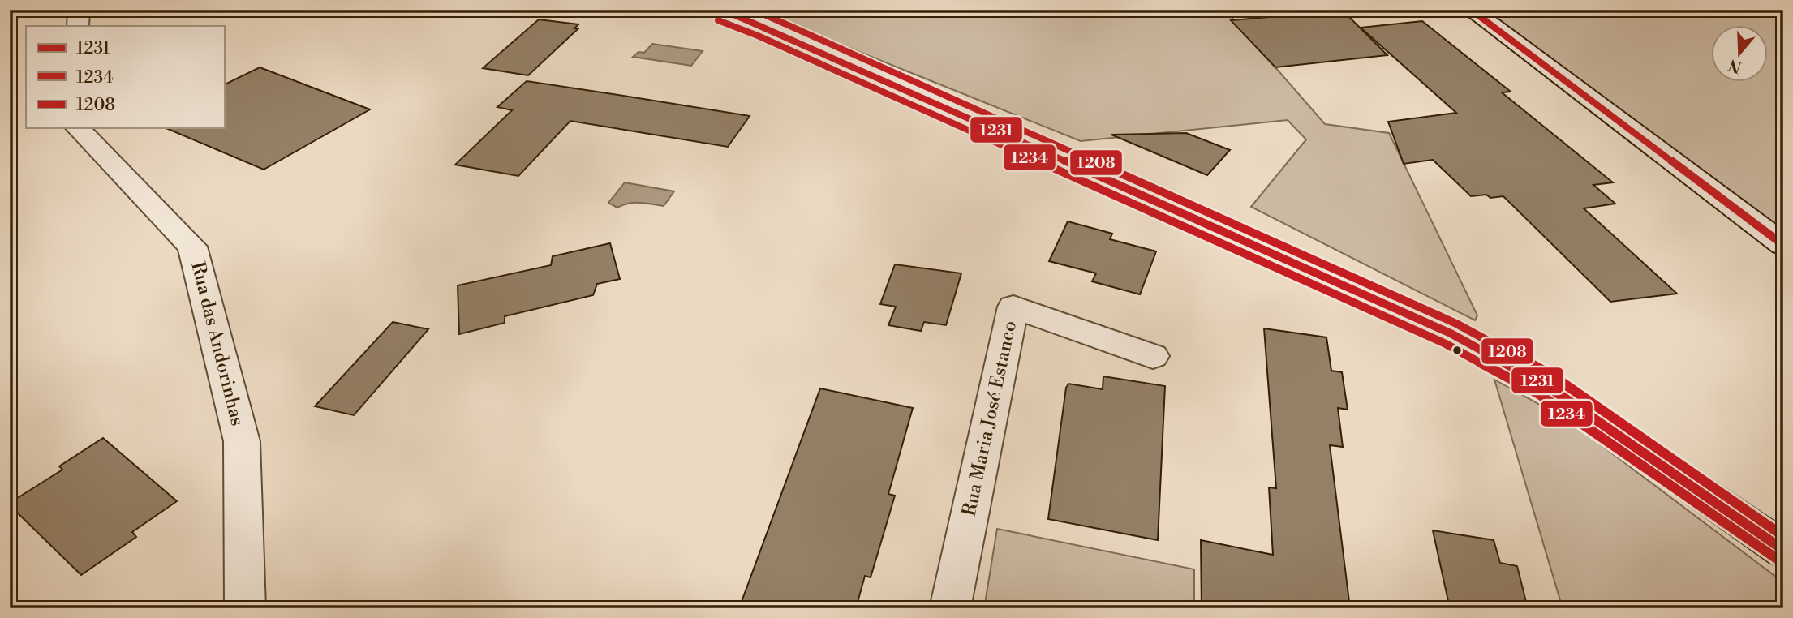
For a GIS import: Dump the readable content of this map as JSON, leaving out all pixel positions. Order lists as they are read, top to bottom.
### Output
{
  "streets": {
    "street": ["Rua das Andorinhas", "Rua Maria José Estanco"]
  },
  "lines": ["transit line 1231", "transit line 1208", "transit line 1234"],
  "legend": ["1231", "1234", "1208"],
  "north": "bottom"
}
